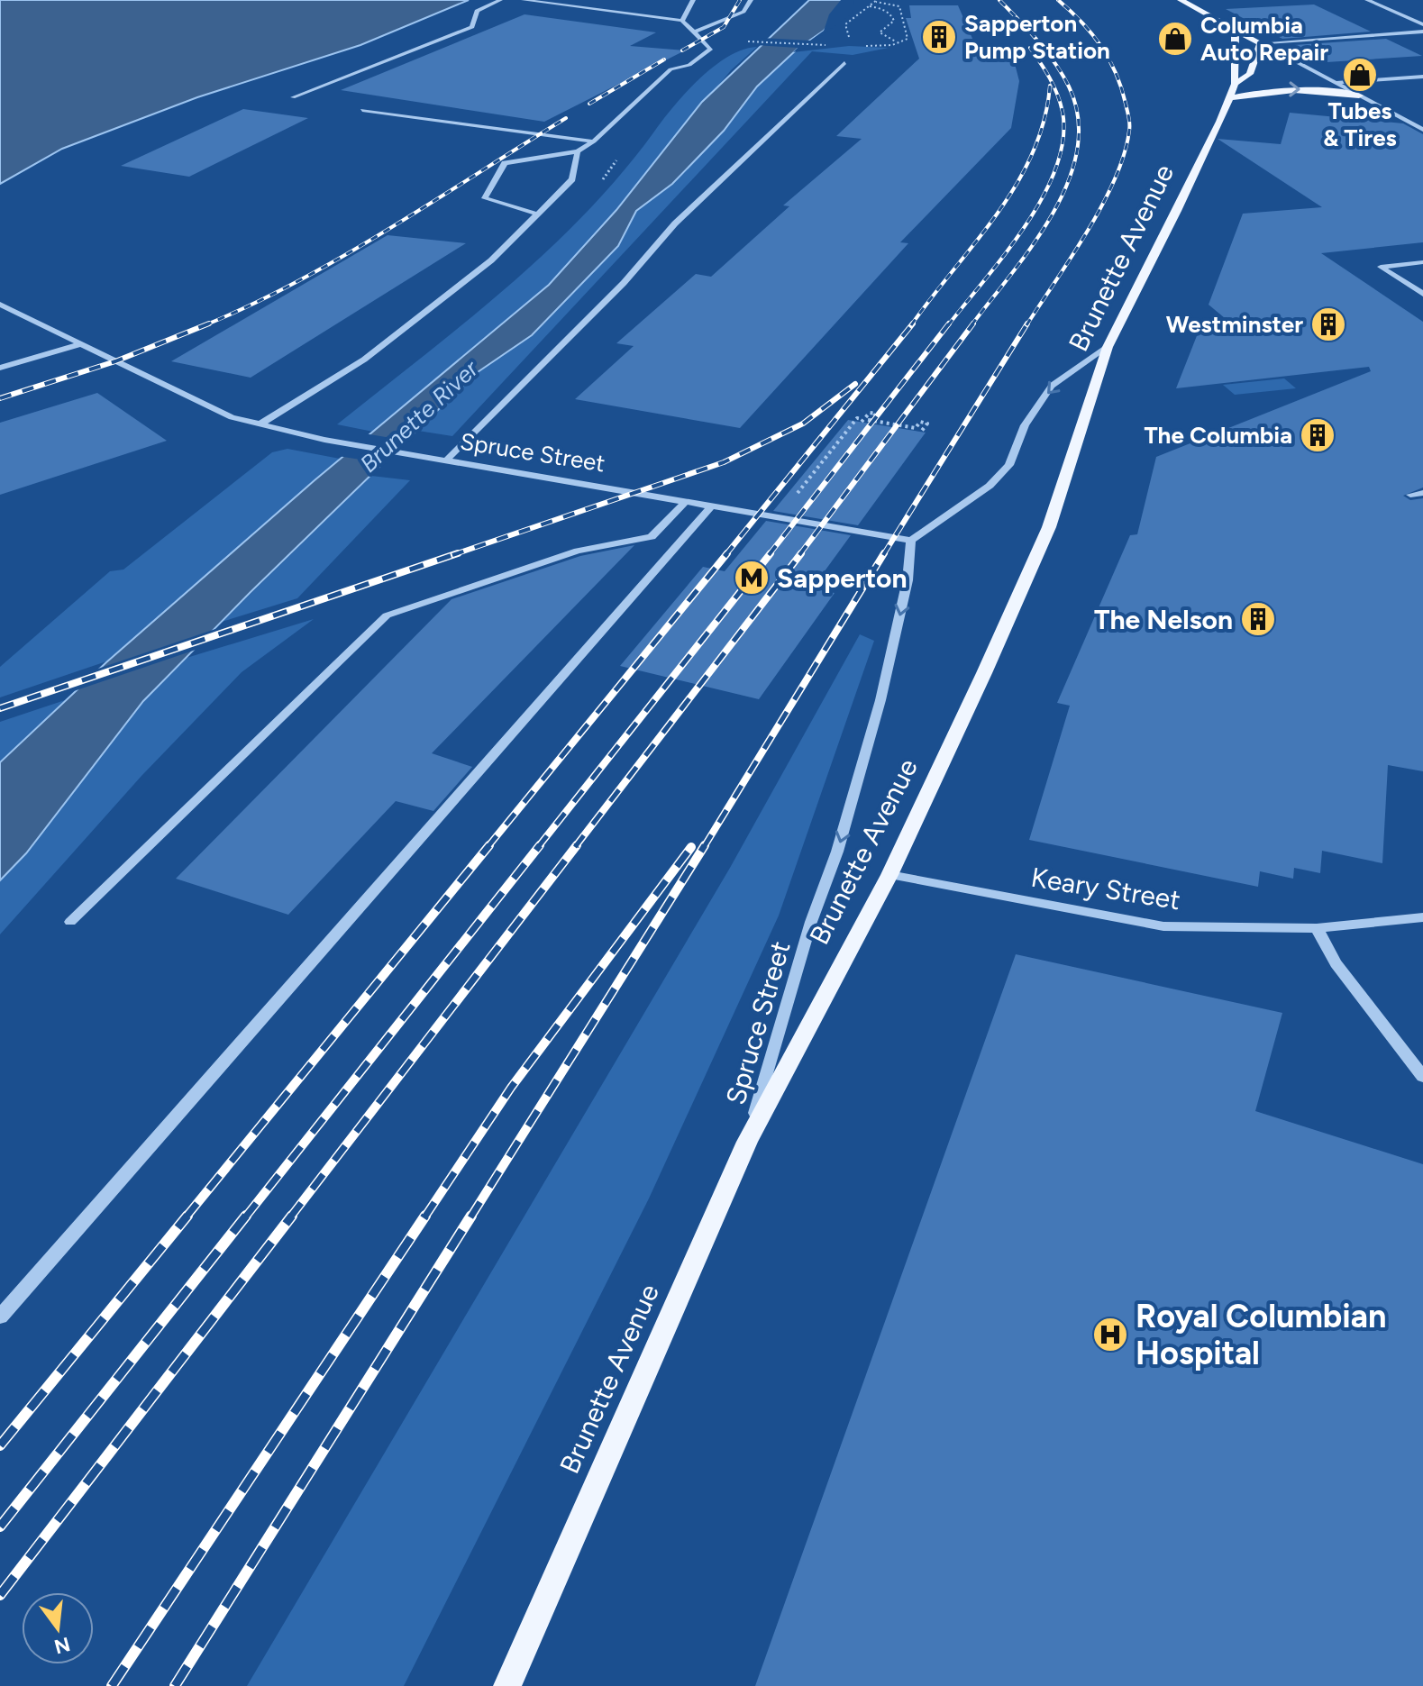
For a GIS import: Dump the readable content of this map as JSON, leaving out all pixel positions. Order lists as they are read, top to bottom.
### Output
{
  "streets": {
    "main road": ["Brunette Avenue"],
    "street": ["Spruce Street", "Keary Street"]
  },
  "crossings": [
    ["Brunette Avenue", "Spruce Street"],
    ["Brunette Avenue", "Keary Street"]
  ],
  "one_way": ["Spruce Street"],
  "water": ["Brunette River"],
  "places": {
    "building": [
      "Sapperton Pump Station",
      "Westminster",
      "The Columbia",
      "The Nelson"
    ],
    "shop": ["Columbia Auto Repair", "Tubes & Tires"],
    "metro station": ["Sapperton"],
    "hospital": ["Royal Columbian Hospital"]
  },
  "north": "bottom"
}
